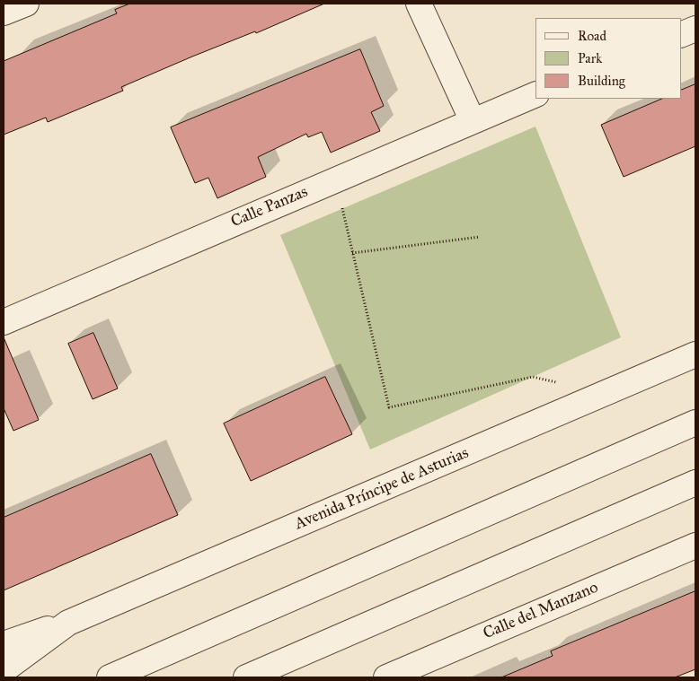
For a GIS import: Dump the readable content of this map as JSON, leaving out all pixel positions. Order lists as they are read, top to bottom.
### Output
{
  "streets": {
    "street": ["Calle Panzas", "Avenida Príncipe de Asturias", "Calle del Manzano"]
  },
  "legend": ["Road", "Park", "Building"]
}
